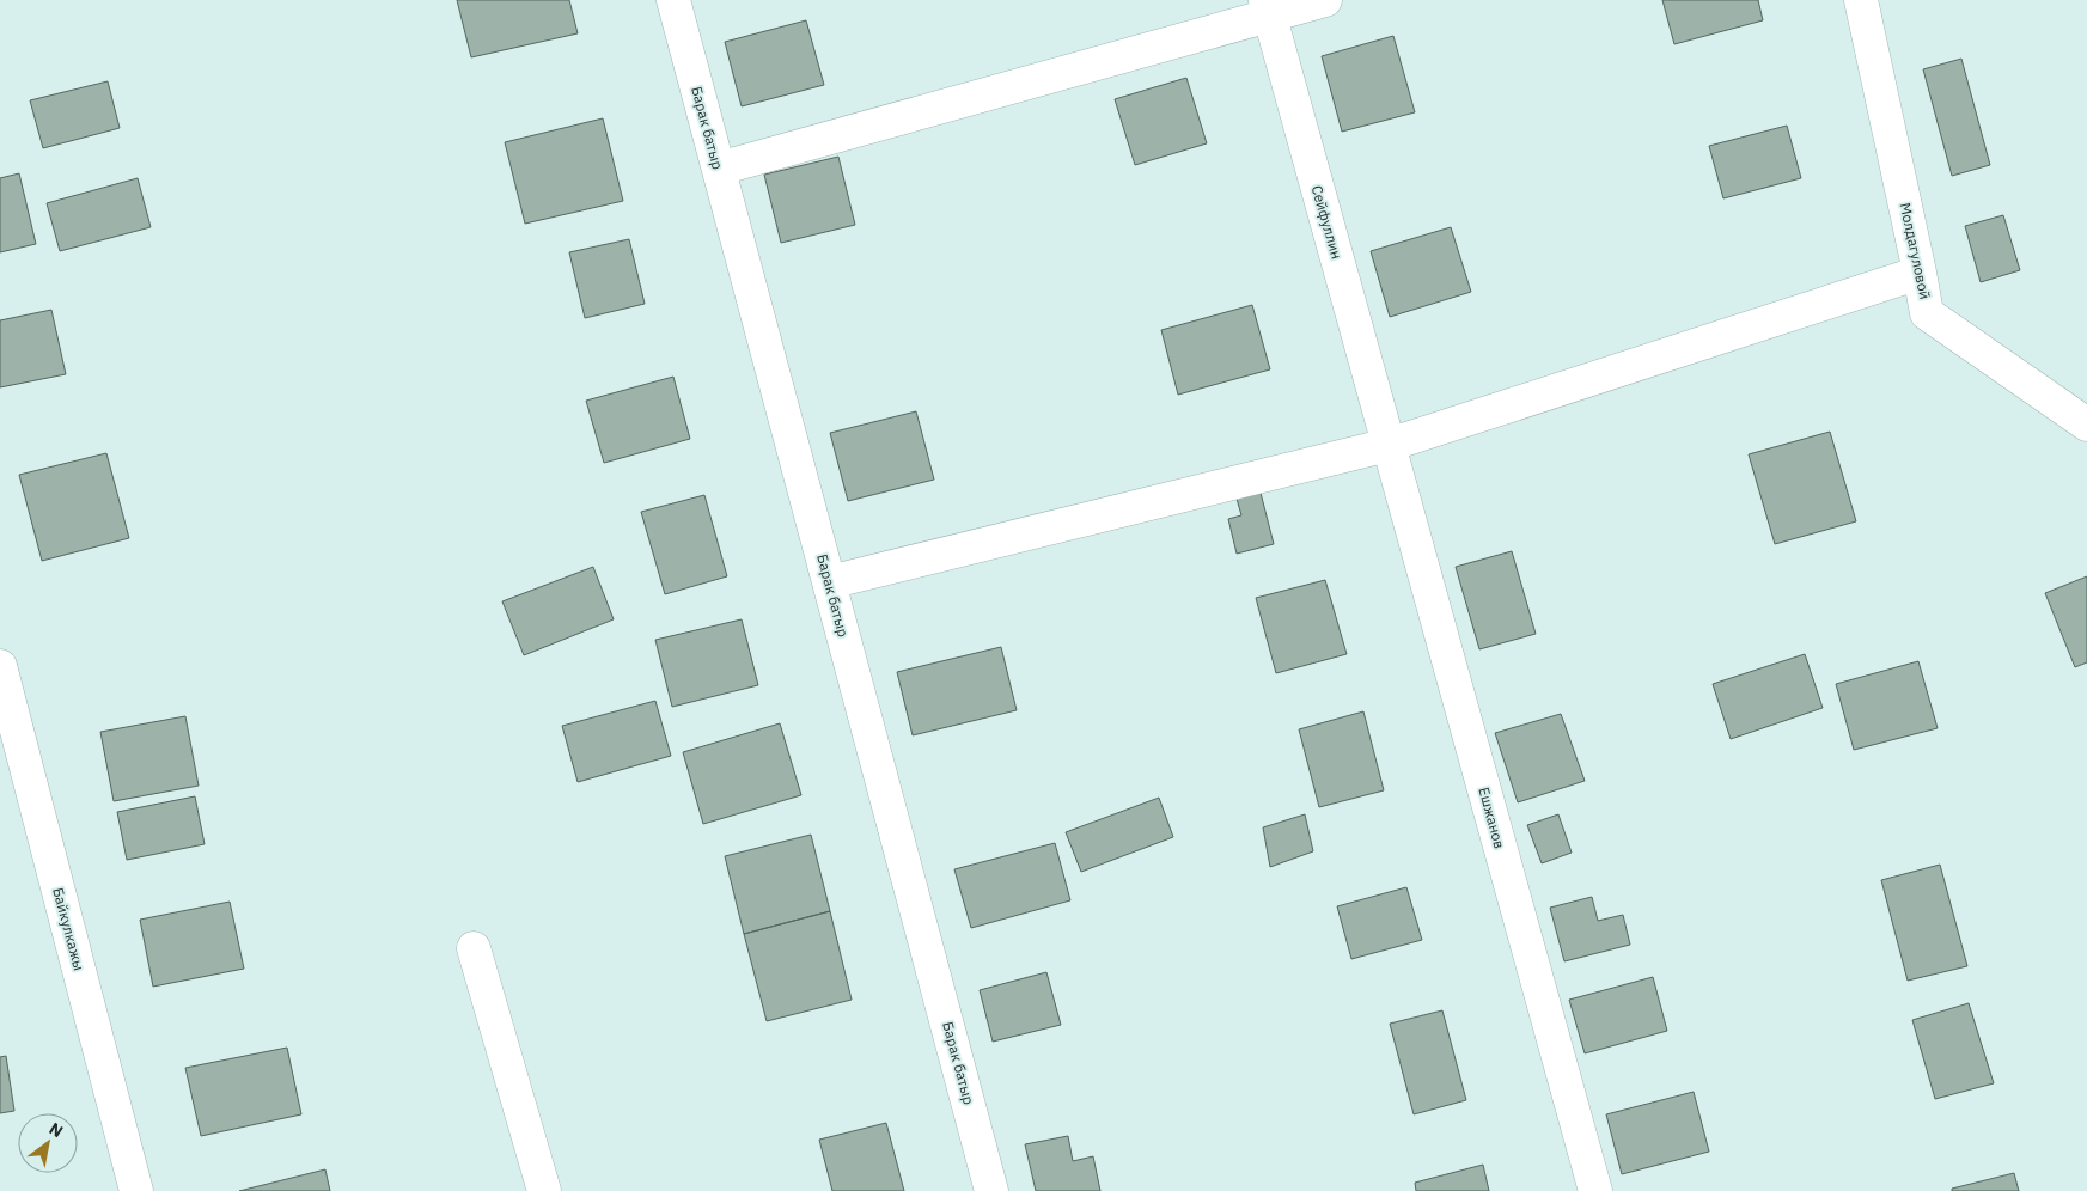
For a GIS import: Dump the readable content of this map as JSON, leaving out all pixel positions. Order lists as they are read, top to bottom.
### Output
{
  "streets": {
    "street": [
      "Барак батыр",
      "Сейфуллин",
      "Молдагуловой",
      "Ешжанов",
      "Байкулкажы"
    ]
  },
  "crossings": [
    ["Сейфуллин", "Ешжанов"]
  ],
  "north": "top right"
}
